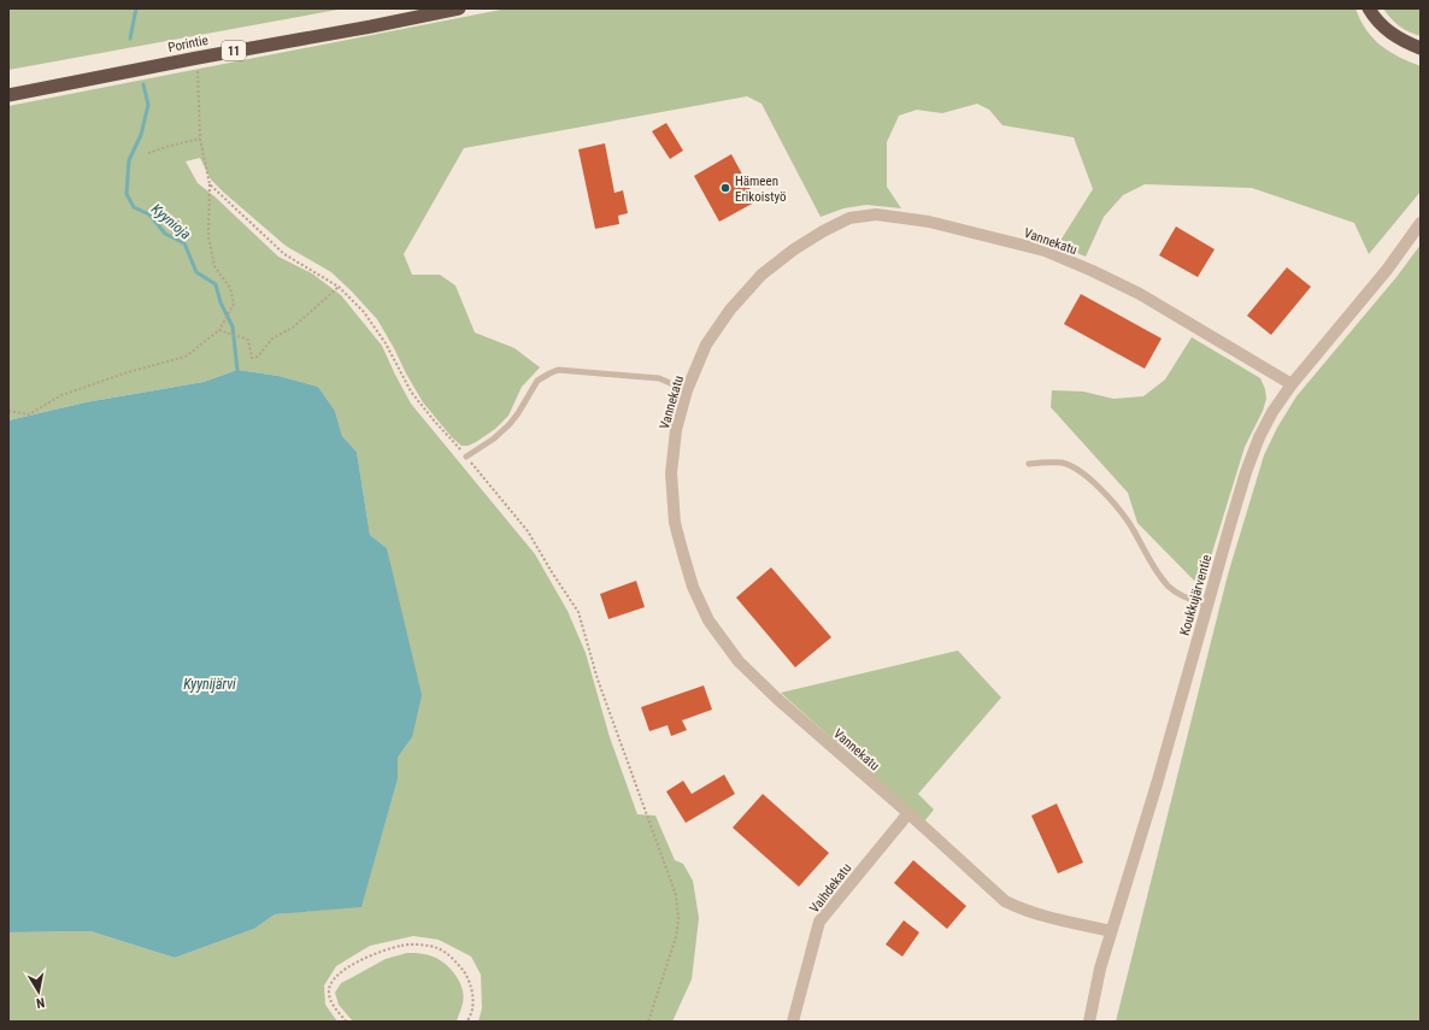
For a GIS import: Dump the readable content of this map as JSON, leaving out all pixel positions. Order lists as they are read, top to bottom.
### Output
{
  "streets": {
    "highway": ["Porintie", "11"],
    "street": ["Vannekatu", "Koukkujärventie", "Vaihdekatu"]
  },
  "crossings": [
    ["Vannekatu", "Koukkujärventie"],
    ["Vannekatu", "Vaihdekatu"]
  ],
  "water": ["Kyynioja", "Kyynijärvi"],
  "places": ["Hämeen Erikoistyö"],
  "north": "bottom"
}
